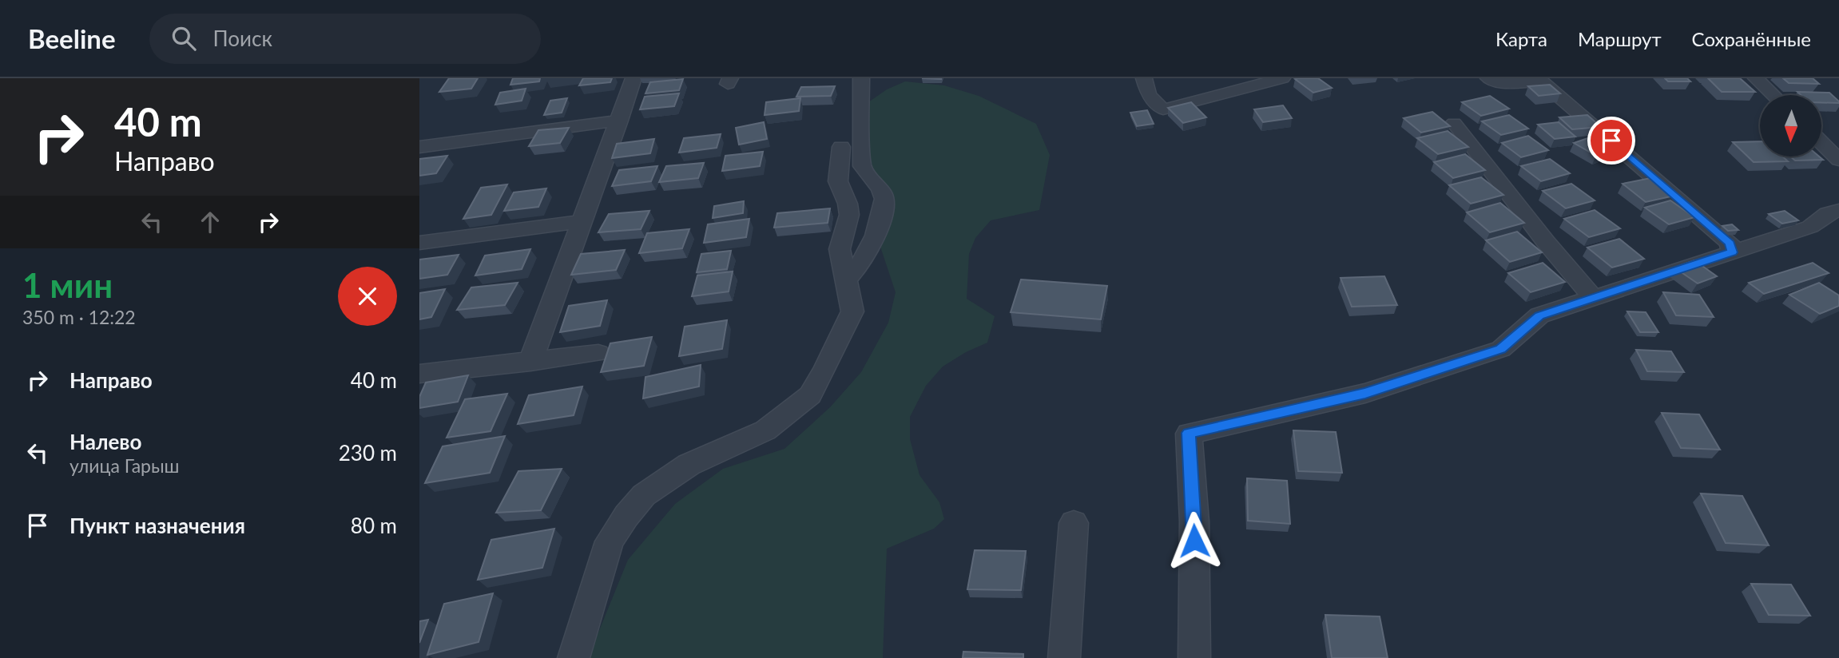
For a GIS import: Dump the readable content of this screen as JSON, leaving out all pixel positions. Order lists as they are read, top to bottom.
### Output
{
  "north": "bottom",
  "page": {
    "header": "Beeline",
    "search": "Поиск",
    "nav": ["Карта", "Маршрут", "Сохранённые"],
    "turn": ["40 m", "Направо"],
    "heading": ["1 мин", "350 m · 12:22"],
    "list": [
      {
        "name": "Направо",
        "value": "40 m"
      },
      {
        "name": "Налево",
        "note": "улица Гарыш",
        "value": "230 m"
      },
      {
        "name": "Пункт назначения",
        "value": "80 m"
      }
    ]
  }
}
